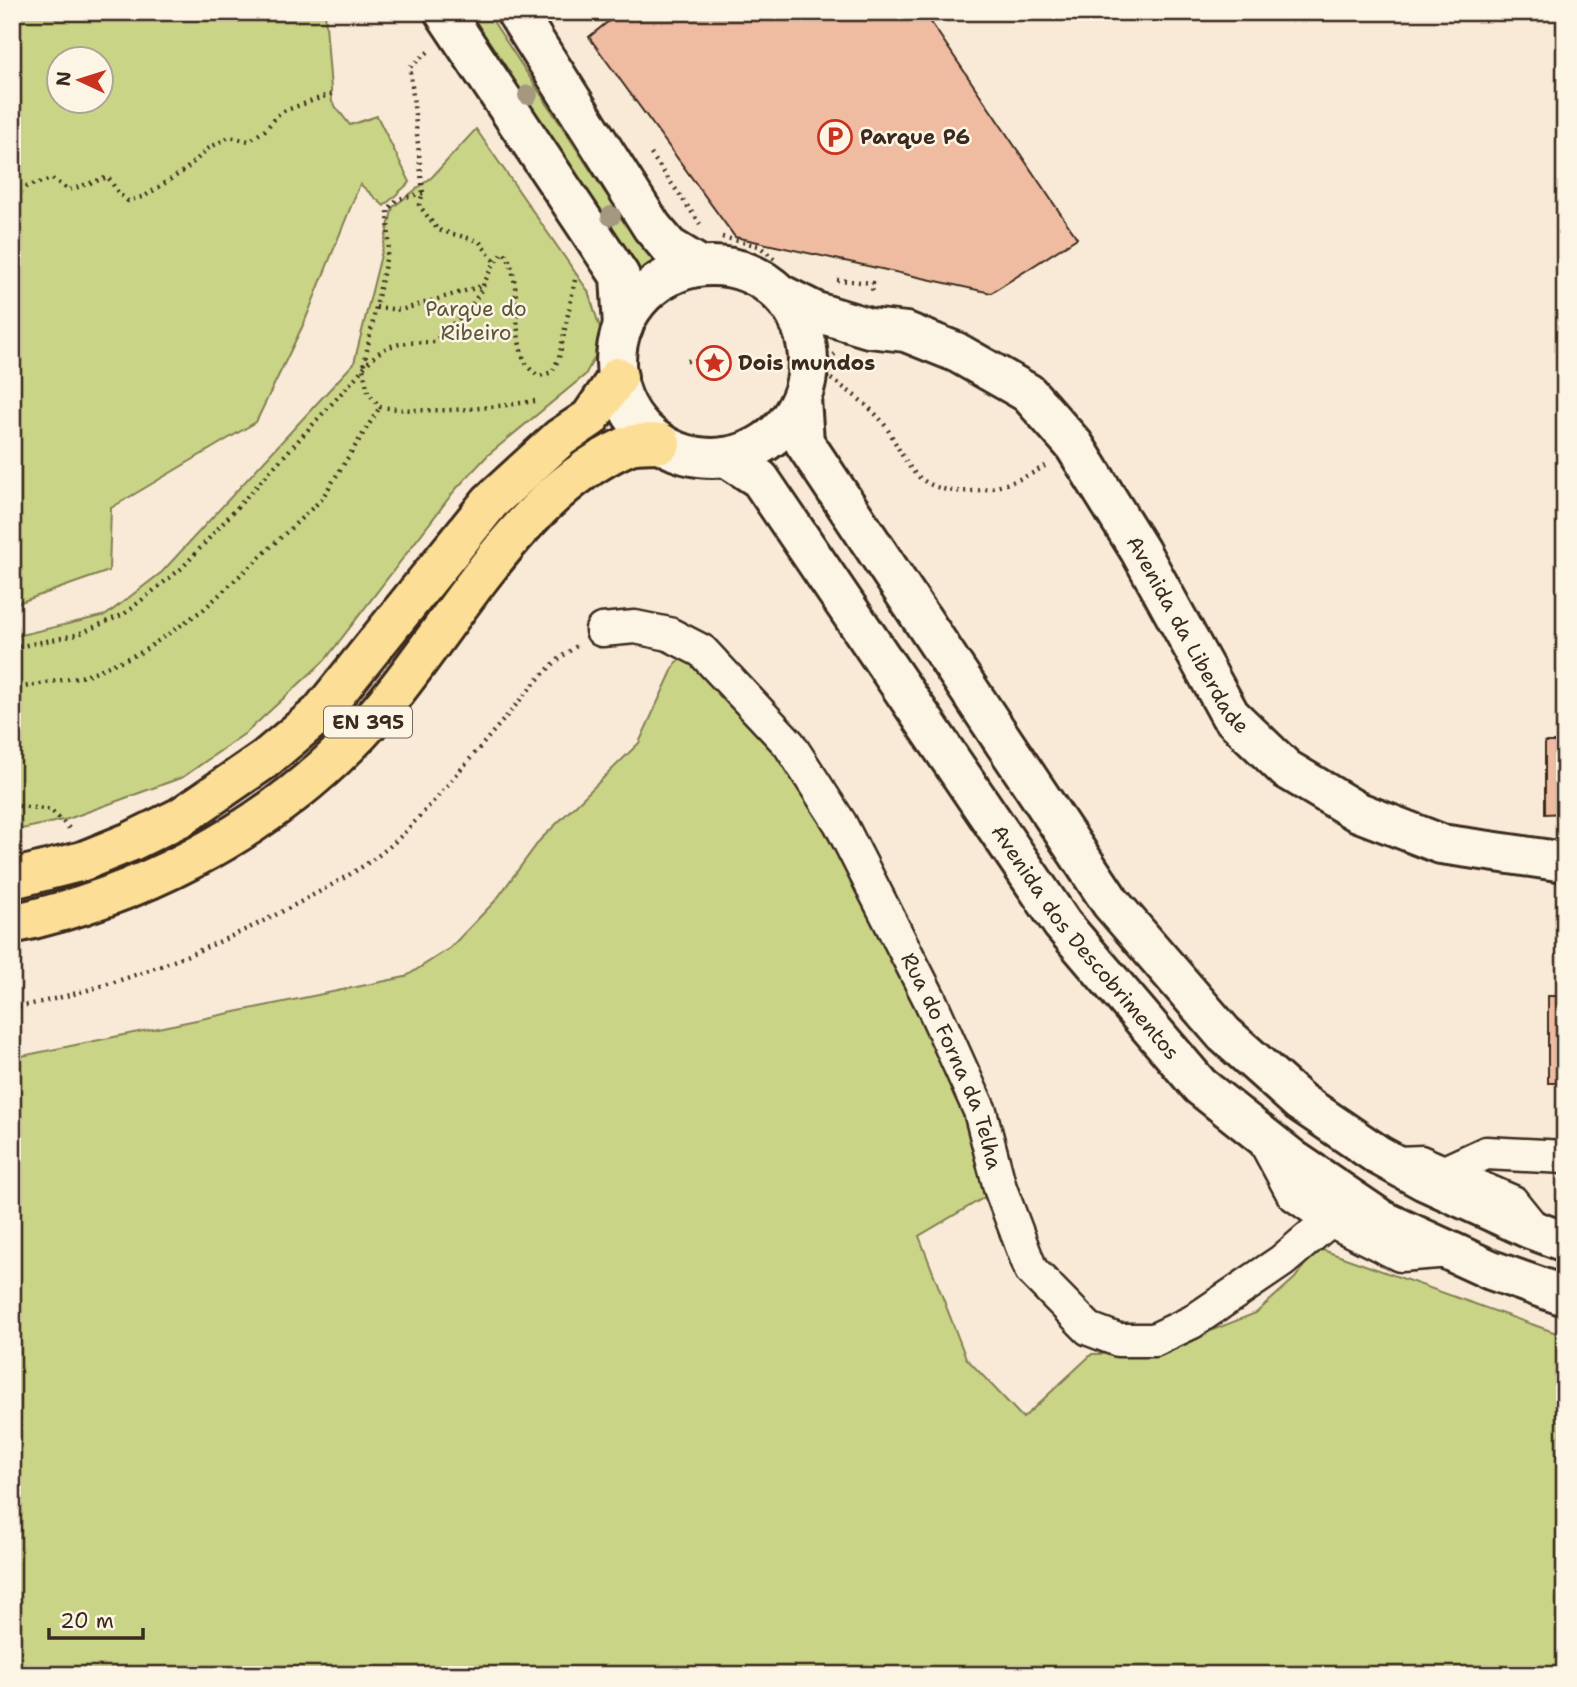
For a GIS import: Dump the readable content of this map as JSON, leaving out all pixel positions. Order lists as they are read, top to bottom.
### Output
{
  "streets": {
    "main road": ["Avenida da Liberdade", "EN 395", "Avenida dos Descobrimentos"],
    "street": ["Rua do Forna da Telha"]
  },
  "crossings": [
    ["Avenida da Liberdade", "EN 395"],
    ["Avenida da Liberdade", "Avenida dos Descobrimentos"],
    ["EN 395", "Avenida dos Descobrimentos"]
  ],
  "parks": ["Parque do Ribeiro"],
  "places": {
    "parking": ["Parque P6"],
    "place": ["Dois mundos"]
  },
  "scale_bar": "20 m",
  "north": "left"
}
